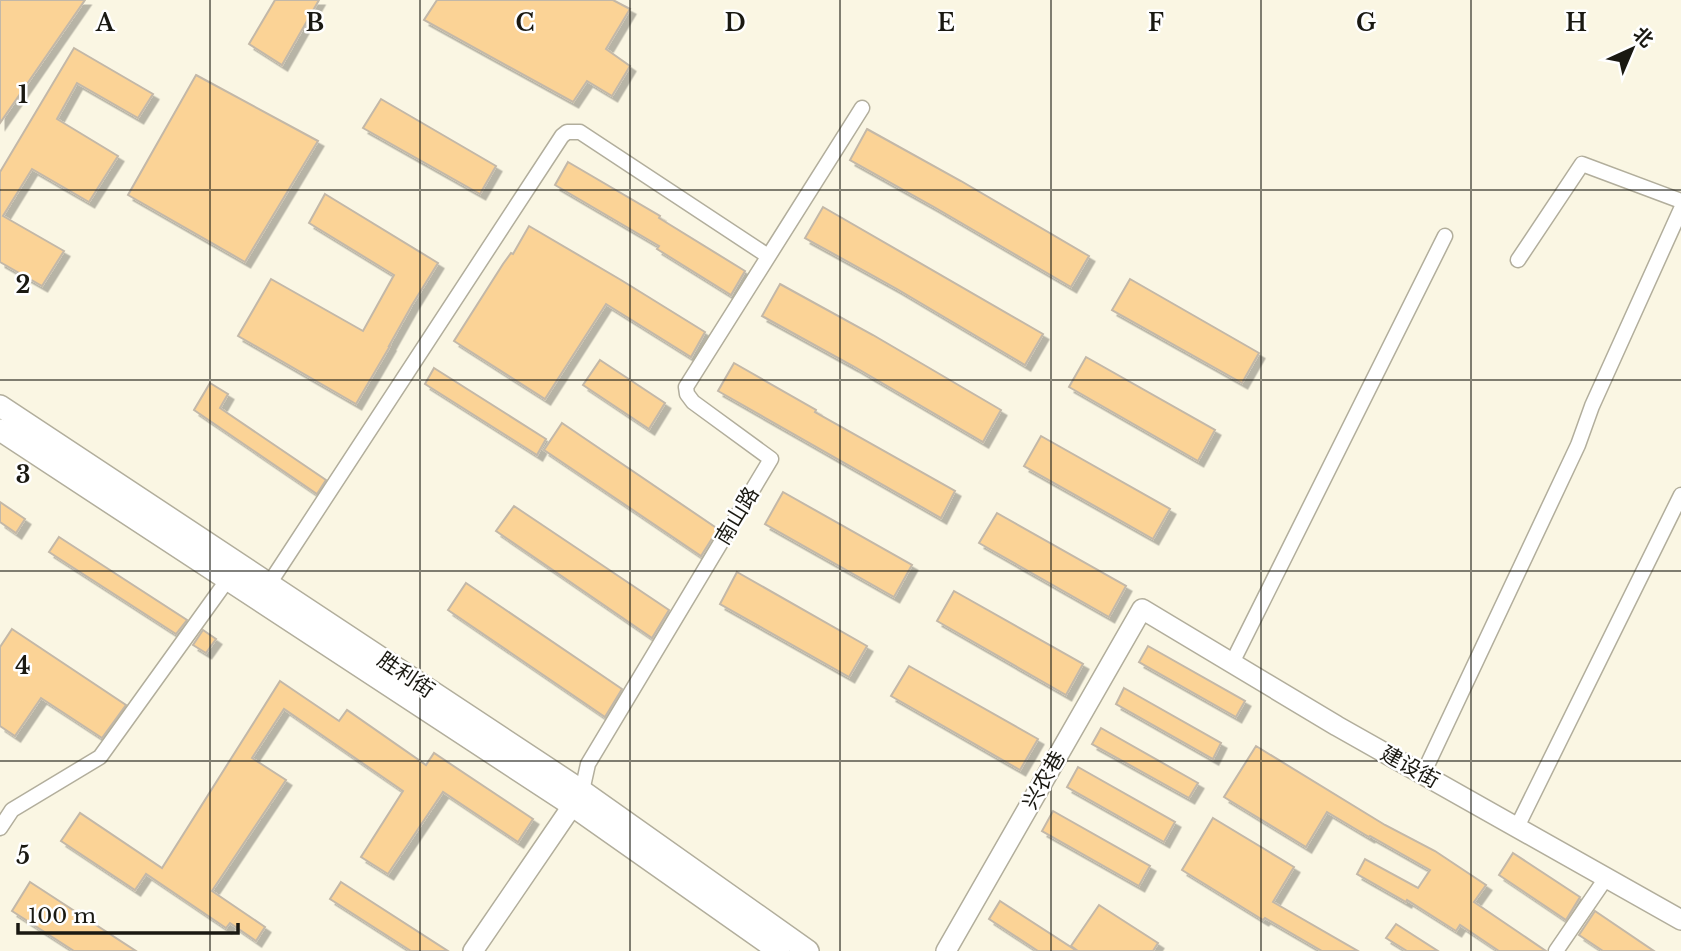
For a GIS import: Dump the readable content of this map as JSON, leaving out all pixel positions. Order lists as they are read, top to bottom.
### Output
{
  "streets": {
    "main road": ["胜利街"],
    "street": ["南山路", "建设街", "兴农巷"]
  },
  "crossings": [
    ["南山路", "胜利街"],
    ["建设街", "兴农巷"]
  ],
  "scale_bar": "100 m",
  "north": "top right",
  "grid": {
    "columns": [
      "A",
      "B",
      "C",
      "D",
      "E",
      "F",
      "G",
      "H"
    ],
    "rows": [
      "1",
      "2",
      "3",
      "4",
      "5"
    ]
  }
}
